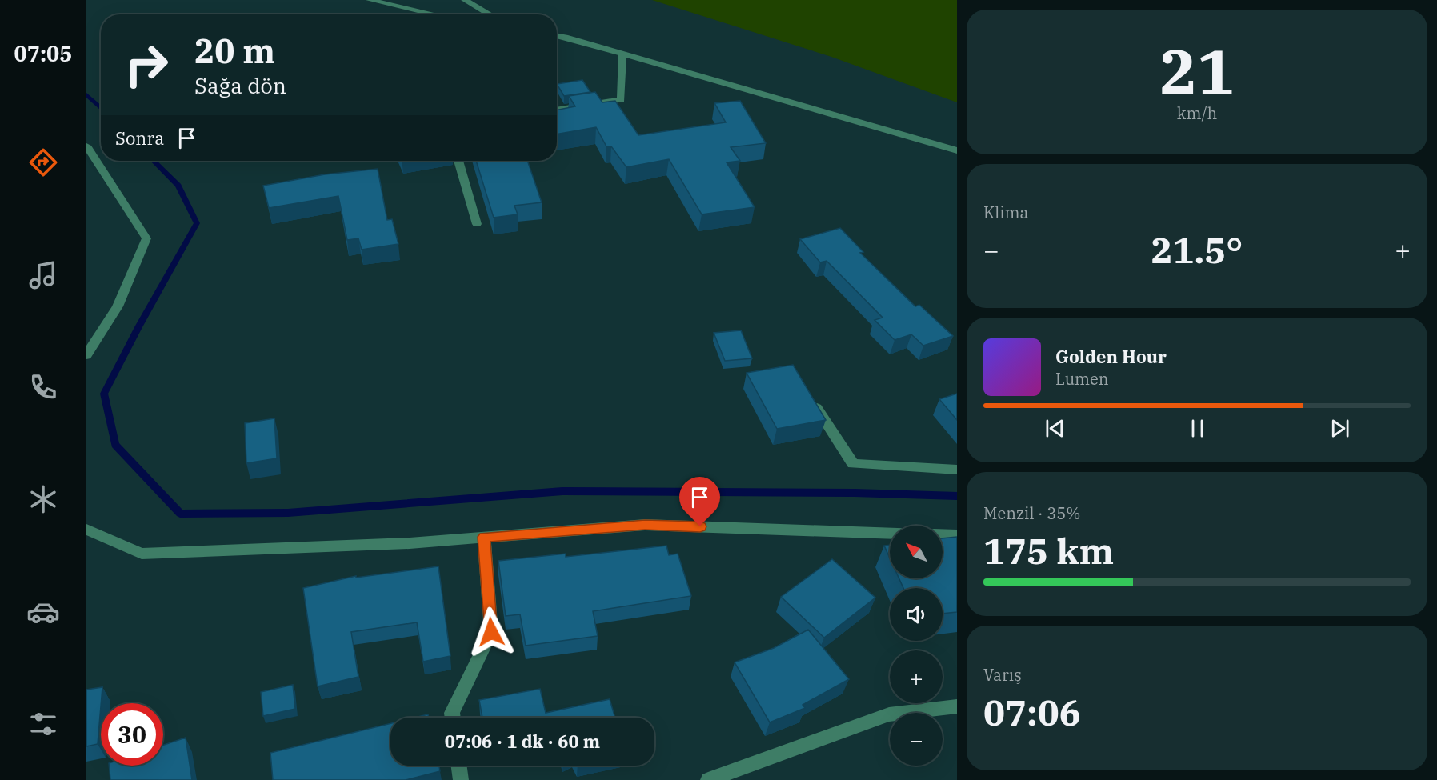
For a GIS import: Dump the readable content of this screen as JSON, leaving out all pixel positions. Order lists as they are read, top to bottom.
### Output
{
  "north": "top left",
  "page": {
    "tabs": "07:05",
    "tile": [
      ["21", "km/h"],
      "Klima",
      ["Menzil · 35%", "175 km"],
      ["Varış", "07:06"]
    ],
    "turn": ["20 m", "Sağa dön"],
    "then": "Sonra",
    "heat": ["−", "21.5°", "+"],
    "song": ["Golden Hour", "Lumen"],
    "map_buttons": ["+", "−"],
    "limit": "30",
    "trip": "07:06 · 1 dk · 60 m"
  }
}
